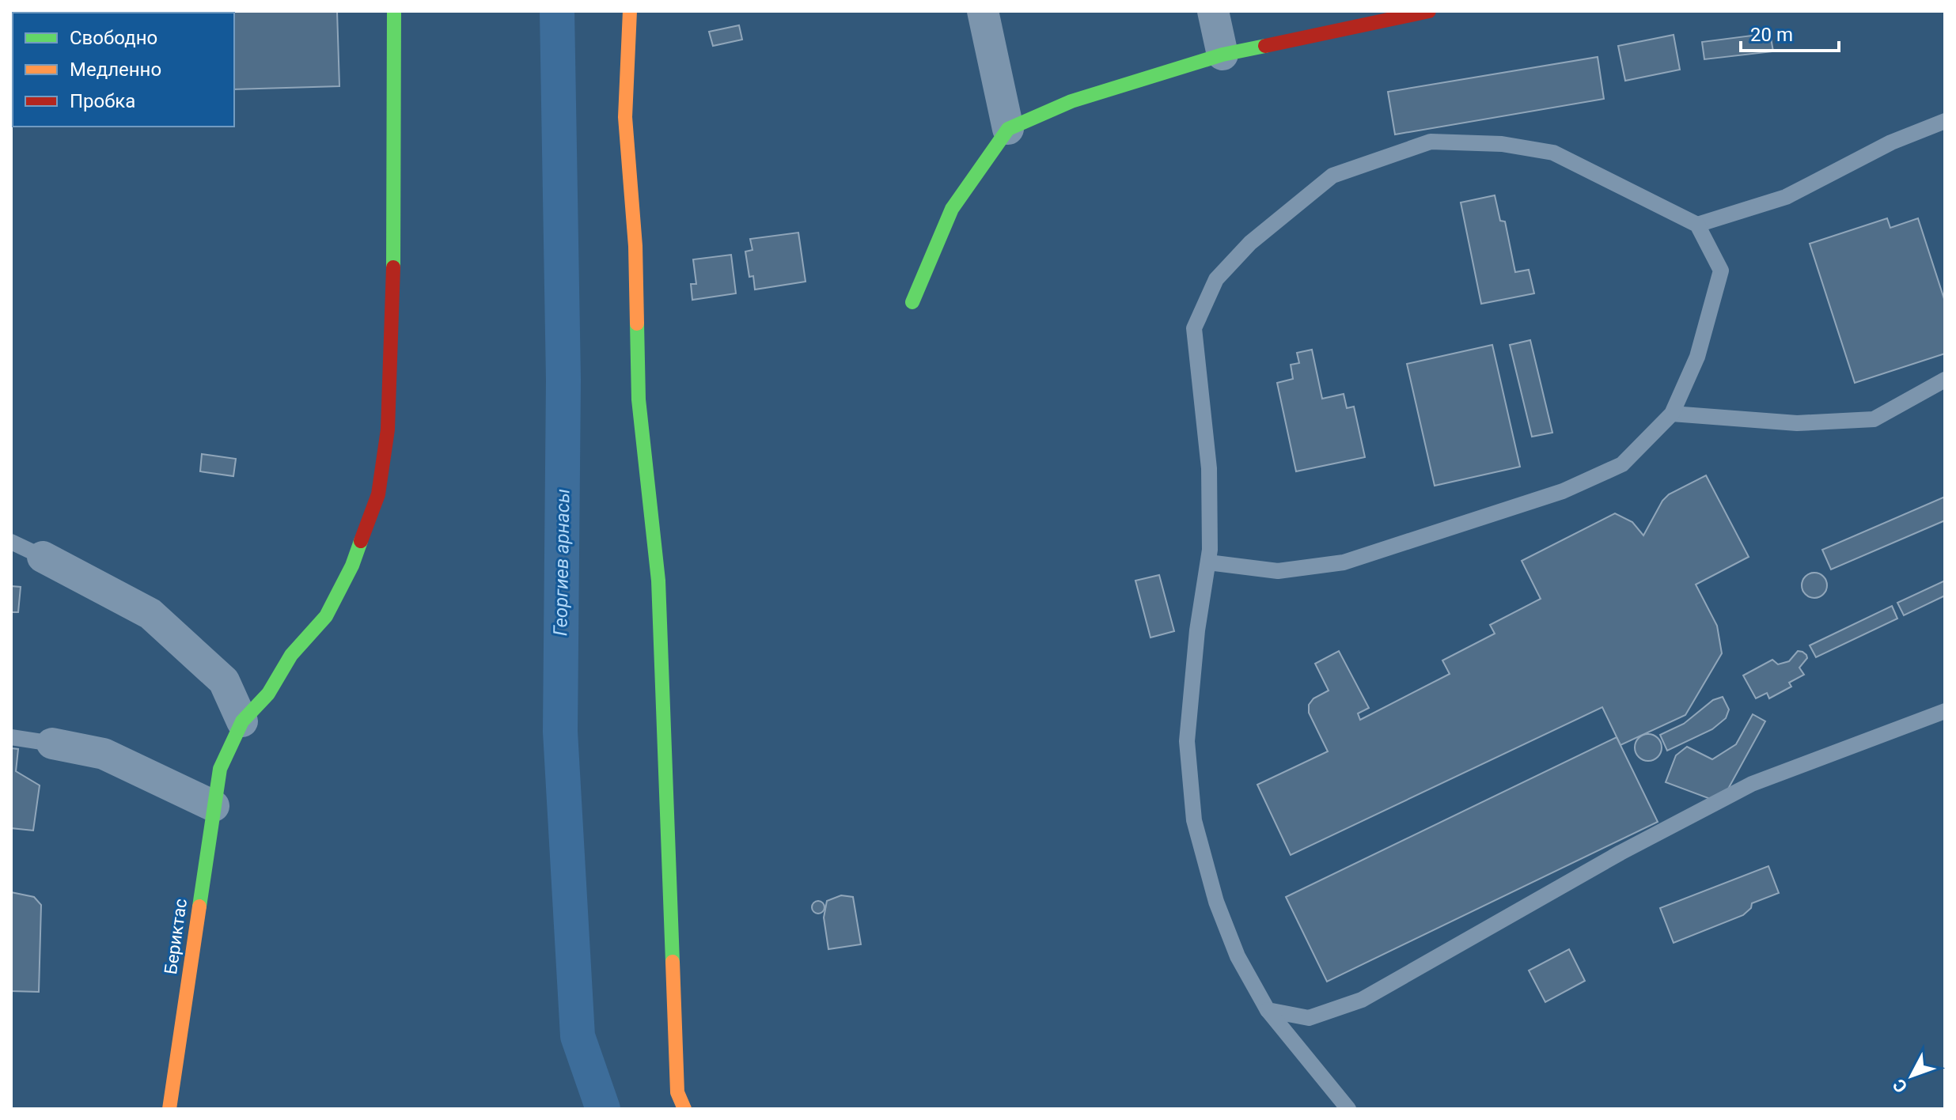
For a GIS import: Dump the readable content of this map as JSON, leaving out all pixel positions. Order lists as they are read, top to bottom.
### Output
{
  "streets": {
    "street": ["Бериктас"]
  },
  "water": ["Георгиев арнасы"],
  "legend": ["Свободно", "Медленно", "Пробка"],
  "scale_bar": "20 m",
  "north": "bottom left"
}
